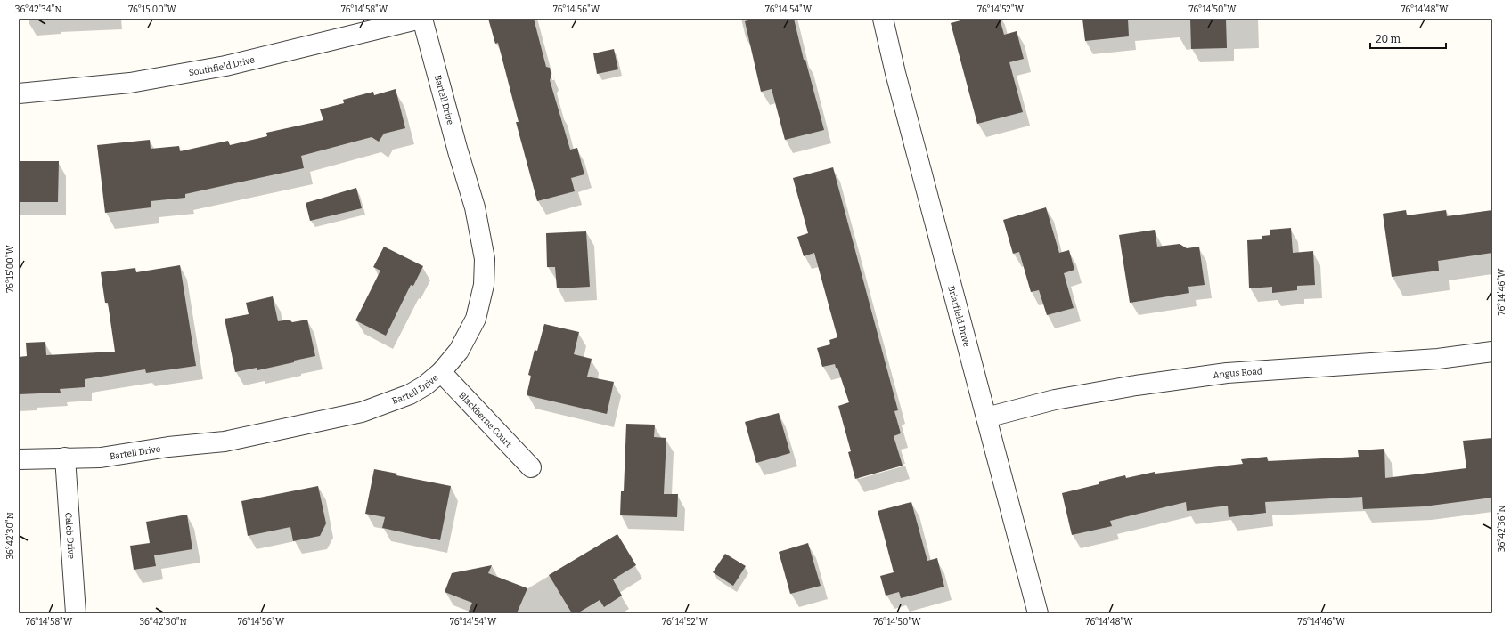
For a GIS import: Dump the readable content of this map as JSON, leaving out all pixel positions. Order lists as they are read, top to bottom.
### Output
{
  "streets": {
    "street": [
      "Southfield Drive",
      "Bartell Drive",
      "Briarfield Drive",
      "Angus Road",
      "Blackberne Court",
      "Caleb Drive"
    ]
  },
  "crossings": [
    ["Southfield Drive", "Bartell Drive"],
    ["Bartell Drive", "Blackberne Court"],
    ["Bartell Drive", "Caleb Drive"],
    ["Briarfield Drive", "Angus Road"]
  ],
  "scale_bar": "20 m",
  "coordinates": [
    "36°42'34\"N",
    "76°15'00\"W",
    "76°14'58\"W",
    "76°14'56\"W",
    "76°14'54\"W",
    "76°14'52\"W",
    "76°14'50\"W",
    "76°14'48\"W",
    "76°14'46\"W",
    "36°42'36\"N",
    "36°42'30\"N"
  ]
}
